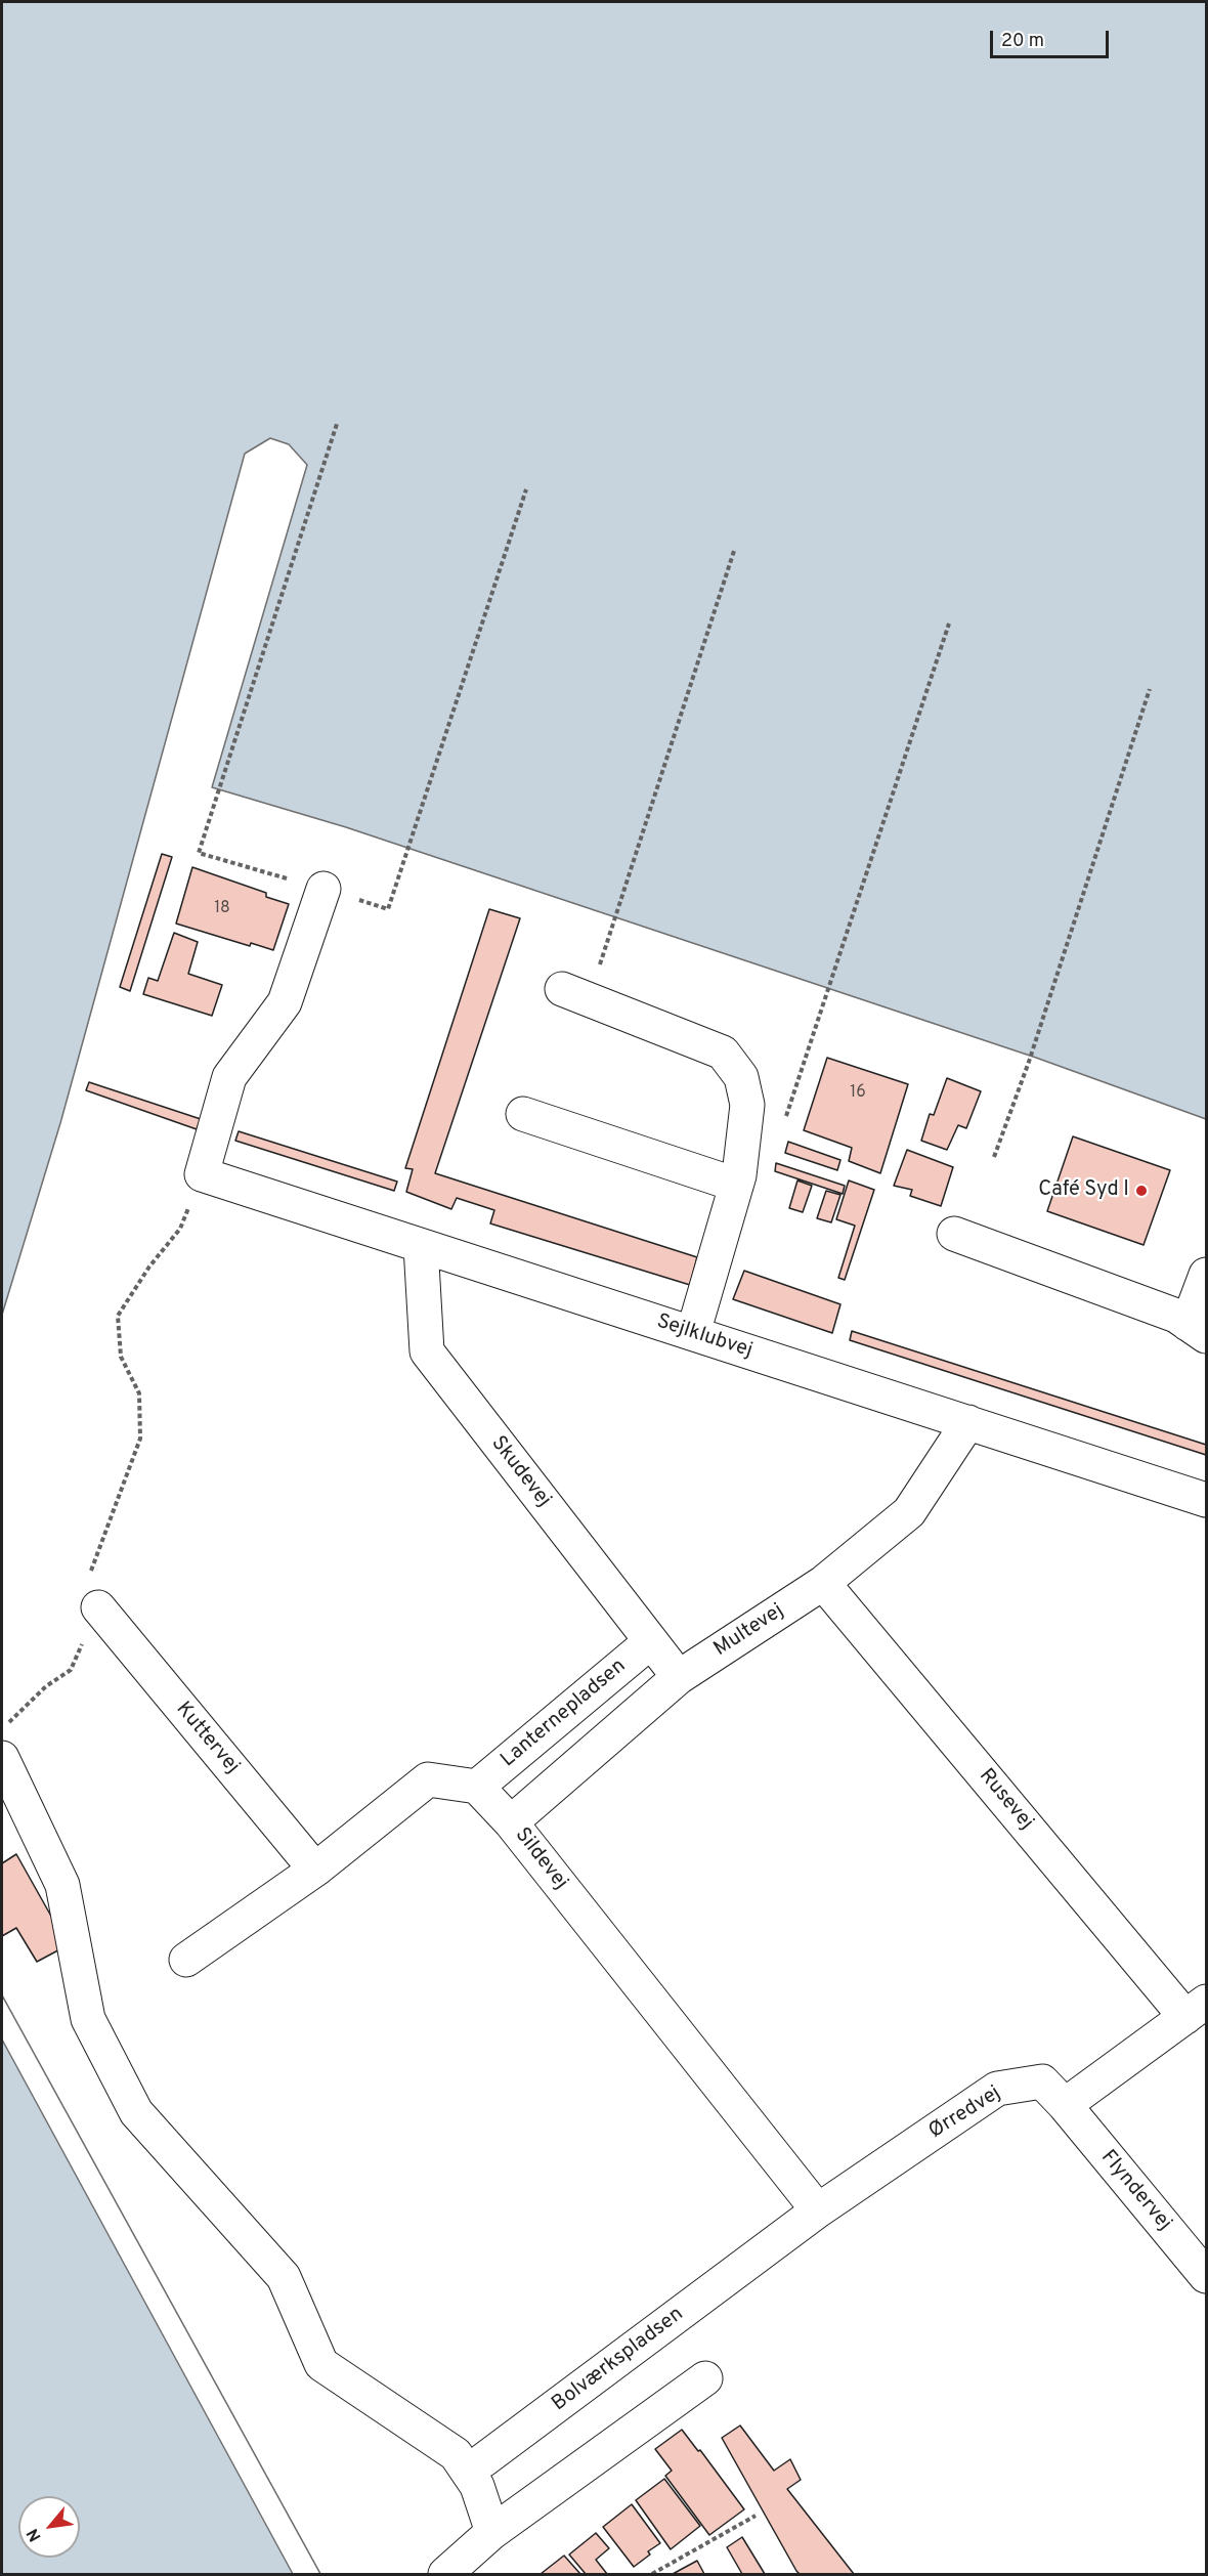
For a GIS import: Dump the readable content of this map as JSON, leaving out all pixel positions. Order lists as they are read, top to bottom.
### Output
{
  "streets": {
    "street": [
      "Sejlklubvej",
      "Skudevej",
      "Multevej",
      "Lanternepladsen",
      "Kuttervej",
      "Rusevej",
      "Sildevej",
      "Ørredvej",
      "Flyndervej",
      "Bolværkspladsen"
    ]
  },
  "crossings": [
    ["Sejlklubvej", "Skudevej"],
    ["Sejlklubvej", "Multevej"],
    ["Skudevej", "Multevej"],
    ["Skudevej", "Lanternepladsen"],
    ["Multevej", "Rusevej"],
    ["Multevej", "Sildevej"],
    ["Lanternepladsen", "Sildevej"],
    ["Sildevej", "Ørredvej"],
    ["Ørredvej", "Flyndervej"],
    ["Ørredvej", "Bolværkspladsen"]
  ],
  "places": ["Café Syd I"],
  "house_numbers": ["18", "16"],
  "scale_bar": "20 m",
  "north": "bottom left"
}
